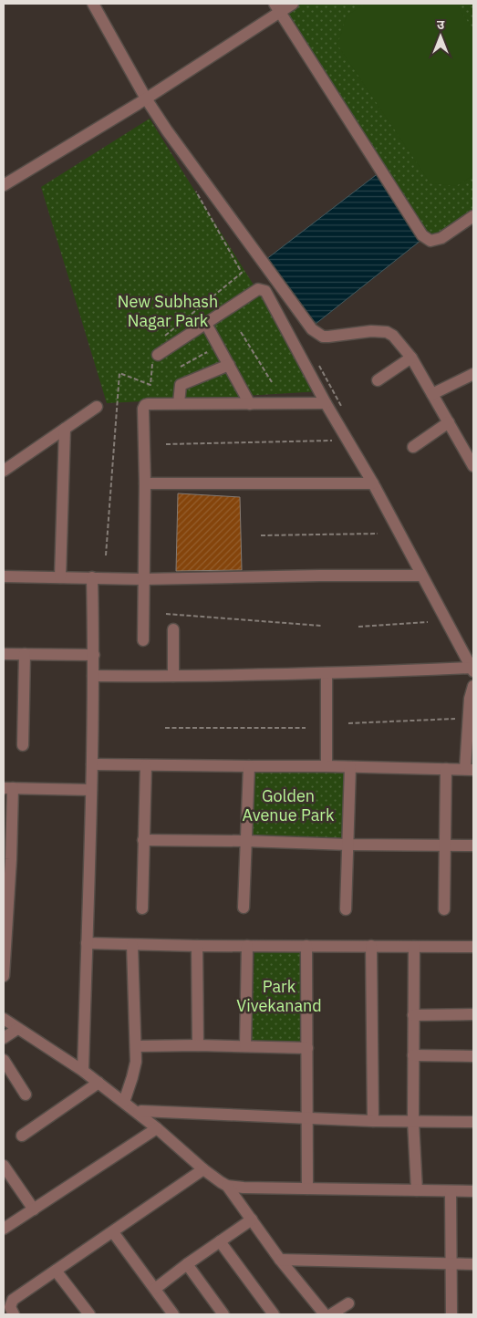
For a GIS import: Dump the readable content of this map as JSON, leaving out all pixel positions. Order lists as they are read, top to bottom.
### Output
{
  "parks": ["New Subhash Nagar Park", "Golden Avenue Park", "Park Vivekanand"],
  "north": "top"
}
